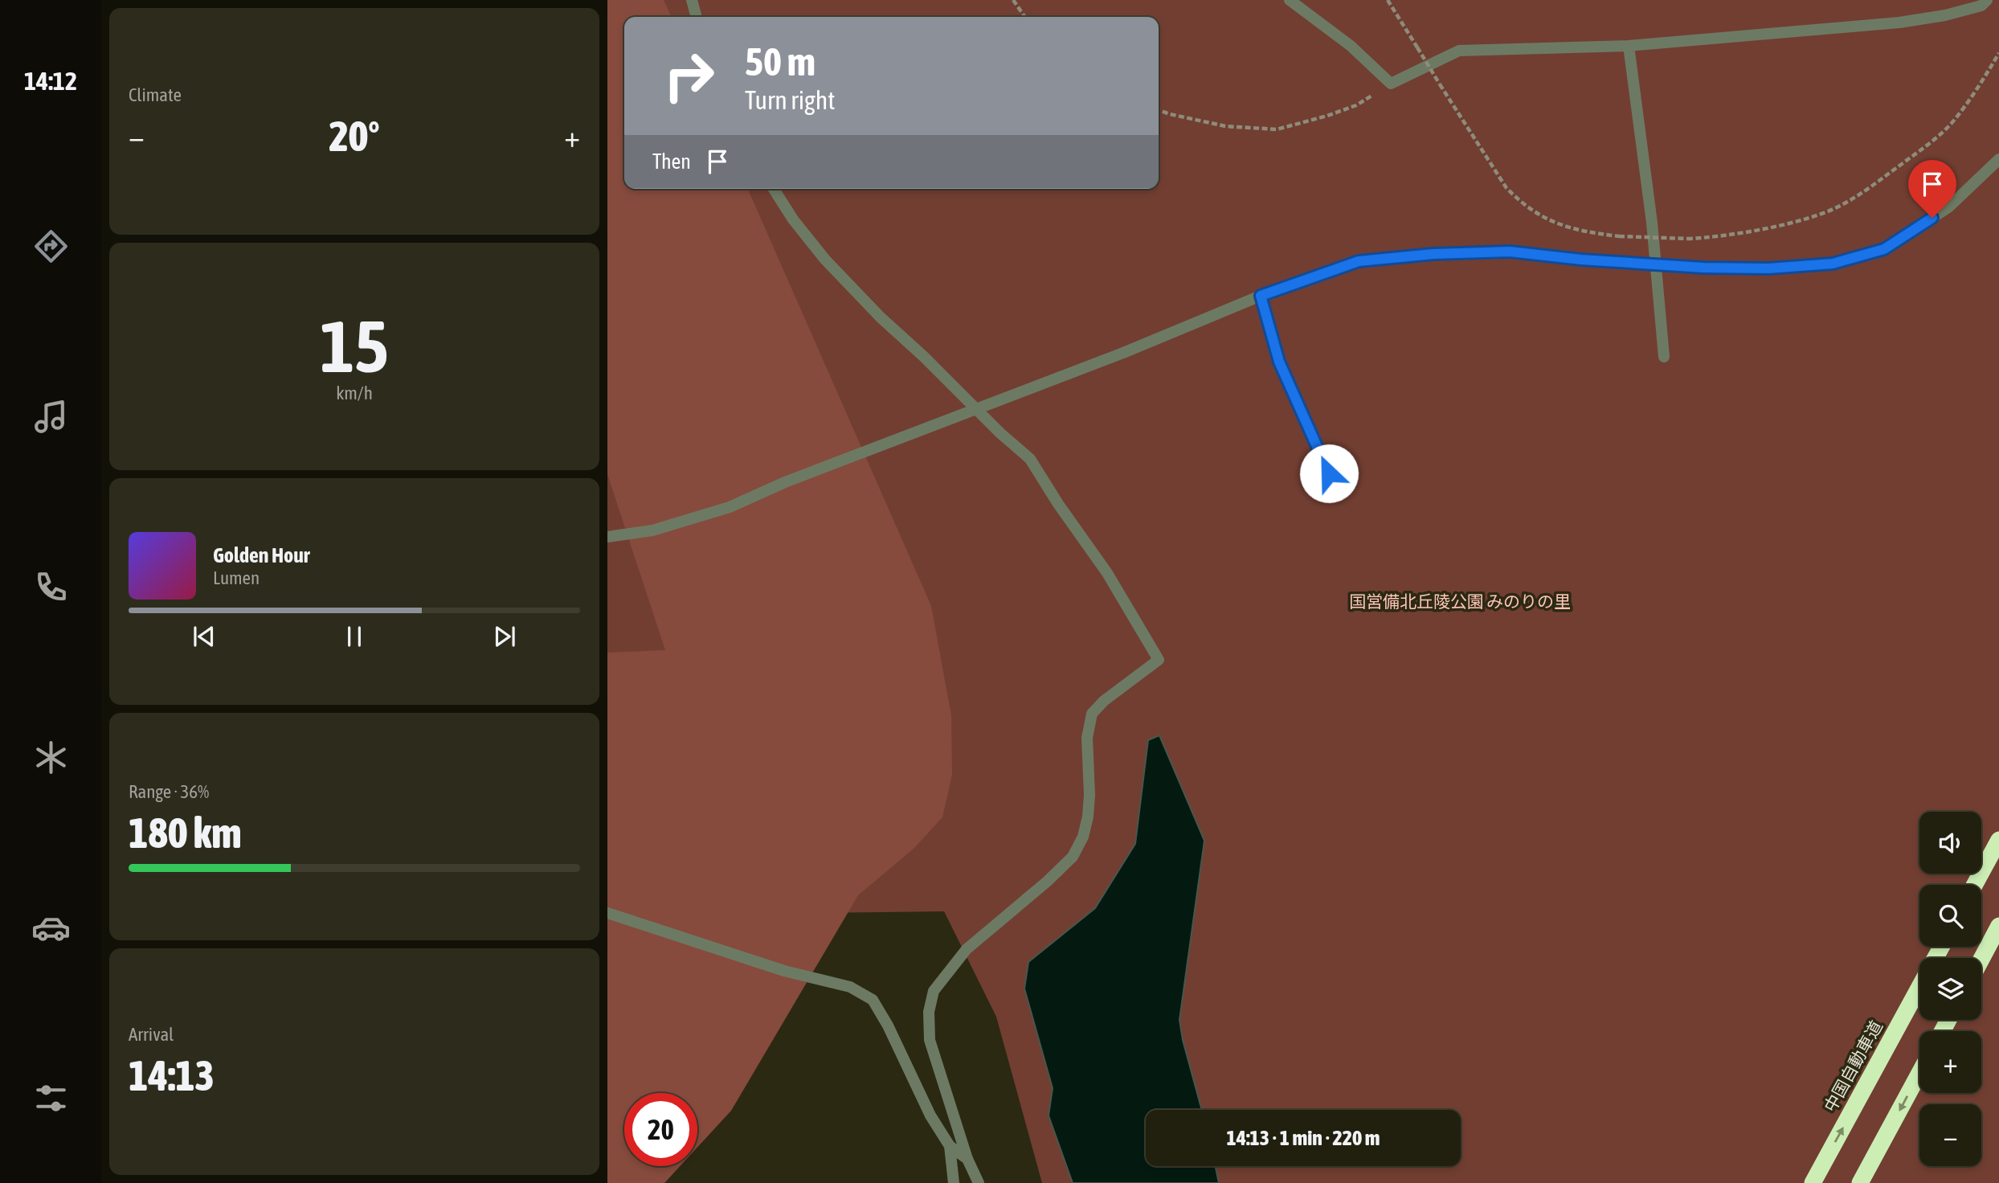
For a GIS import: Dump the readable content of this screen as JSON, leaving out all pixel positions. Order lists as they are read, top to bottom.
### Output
{
  "streets": {
    "highway": ["中国自動車道"]
  },
  "parks": ["国営備北丘陵公園 みのりの里"],
  "page": {
    "tabs": "14:12",
    "tile": [
      "Climate",
      ["15", "km/h"],
      ["Range · 36%", "180 km"],
      ["Arrival", "14:13"]
    ],
    "turn": ["50 m", "Turn right"],
    "heat": ["−", "20°", "+"],
    "then": "Then",
    "song": ["Golden Hour", "Lumen"],
    "map_buttons": ["+", "−"],
    "limit": "20",
    "trip": "14:13 · 1 min · 220 m"
  }
}
